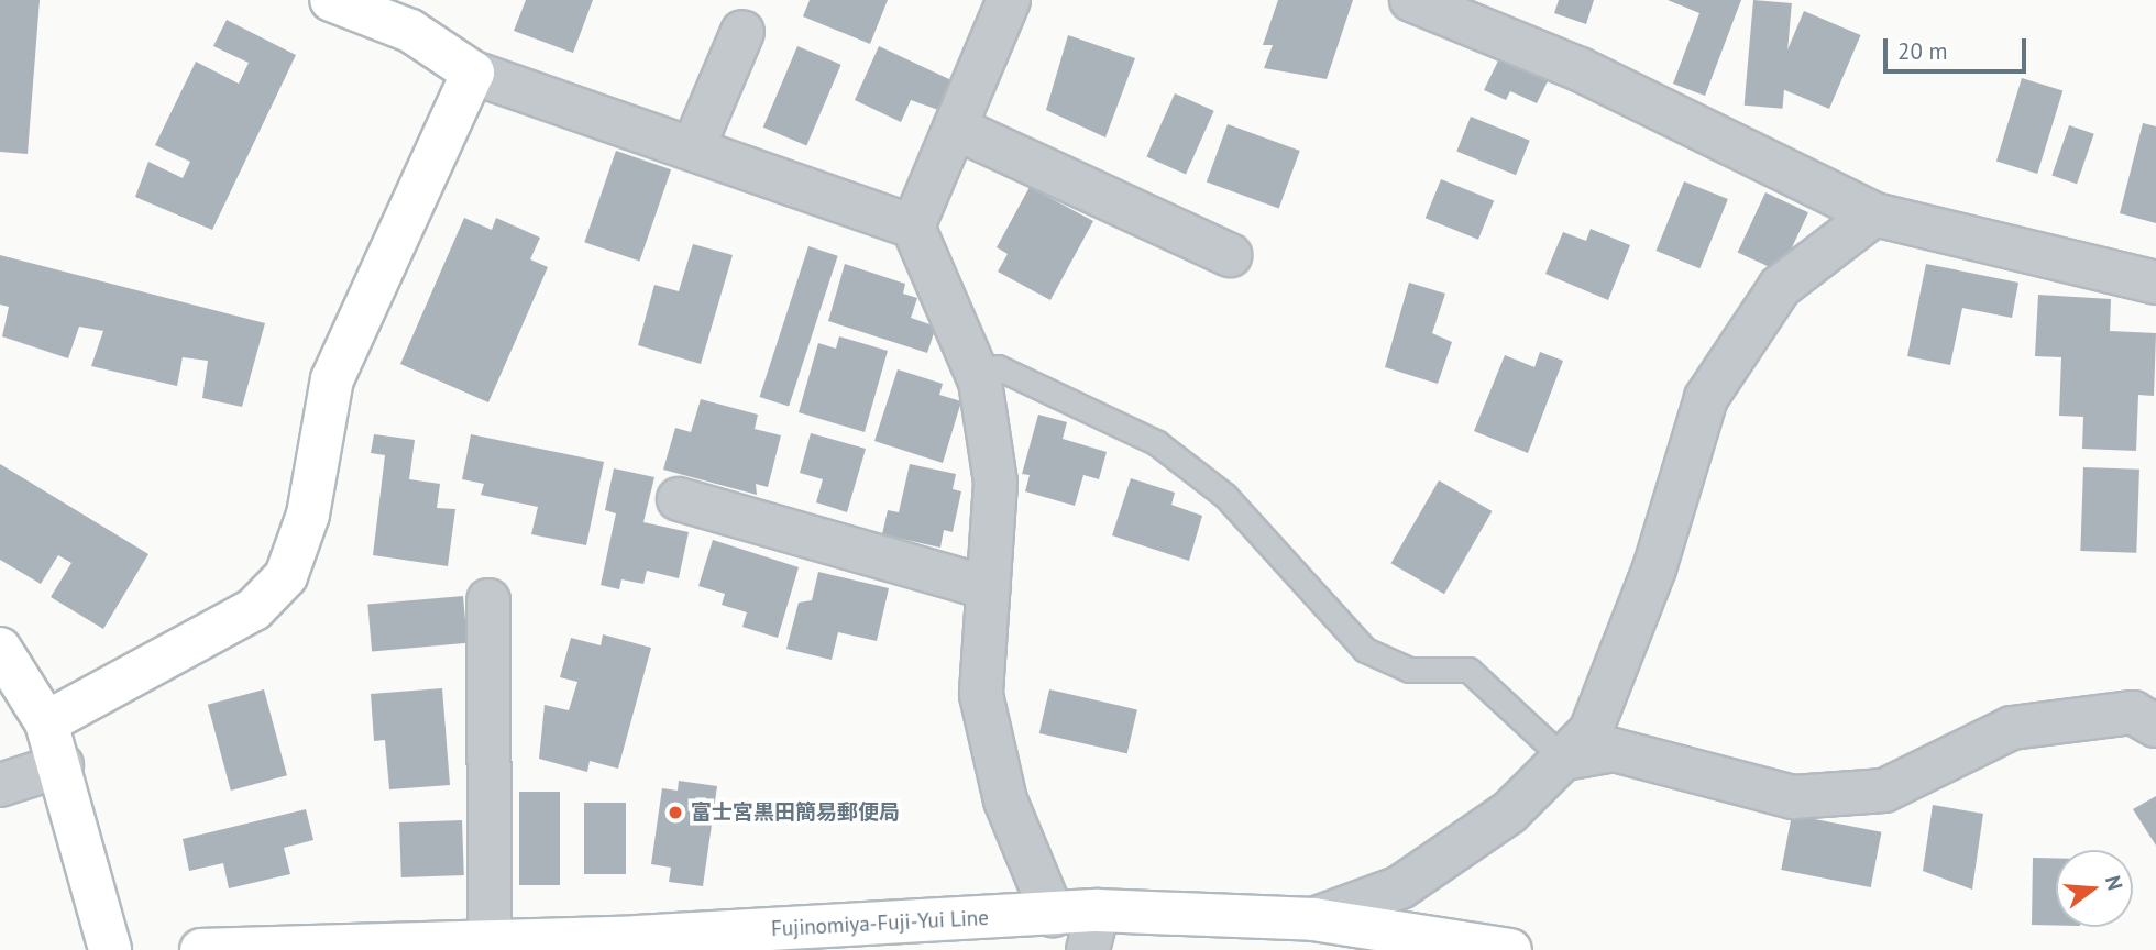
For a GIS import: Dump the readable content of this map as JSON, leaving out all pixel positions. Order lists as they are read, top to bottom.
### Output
{
  "streets": {
    "main road": ["Fujinomiya-Fuji-Yui Line"]
  },
  "places": ["富士宮黒田簡易郵便局"],
  "scale_bar": "20 m",
  "north": "right"
}
